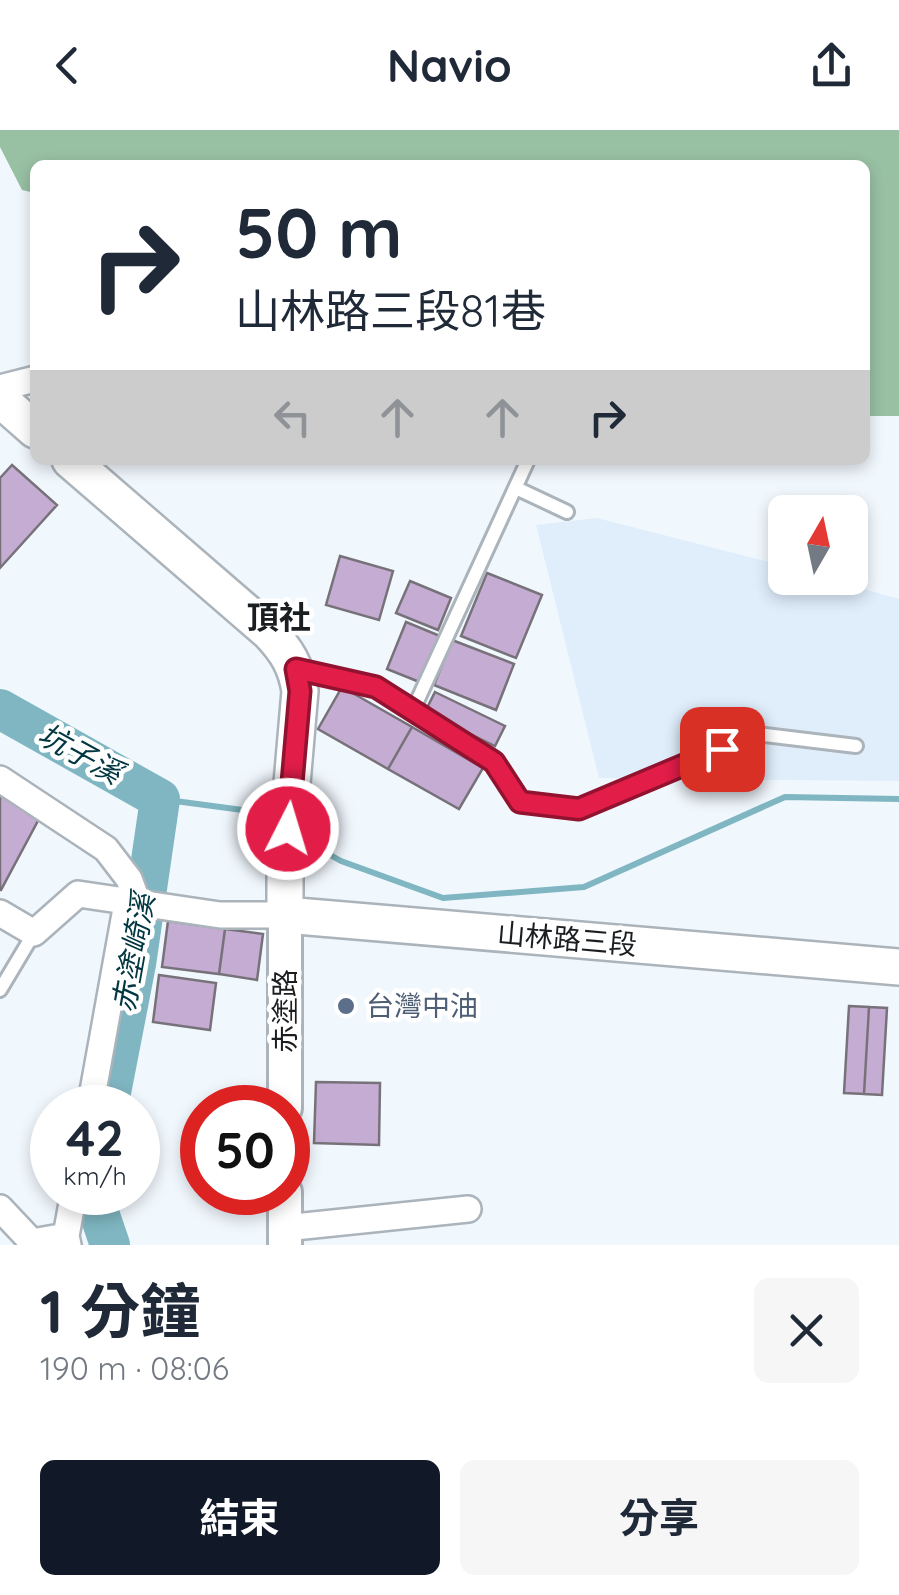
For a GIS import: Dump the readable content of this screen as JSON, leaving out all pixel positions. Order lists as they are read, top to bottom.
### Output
{
  "streets": {
    "main road": ["山林路三段"],
    "street": ["赤塗路"]
  },
  "crossings": [
    ["山林路三段", "赤塗路"]
  ],
  "districts": ["頂社"],
  "water": ["坑子溪", "赤塗崎溪"],
  "places": ["台灣中油"],
  "north": "top",
  "page": {
    "header": "Navio",
    "turn": ["50 m", "山林路三段81巷"],
    "speed": "42 km/h",
    "limit": "50",
    "heading": ["1 分鐘", "190 m · 08:06"],
    "buttons": ["結束", "分享"]
  }
}
